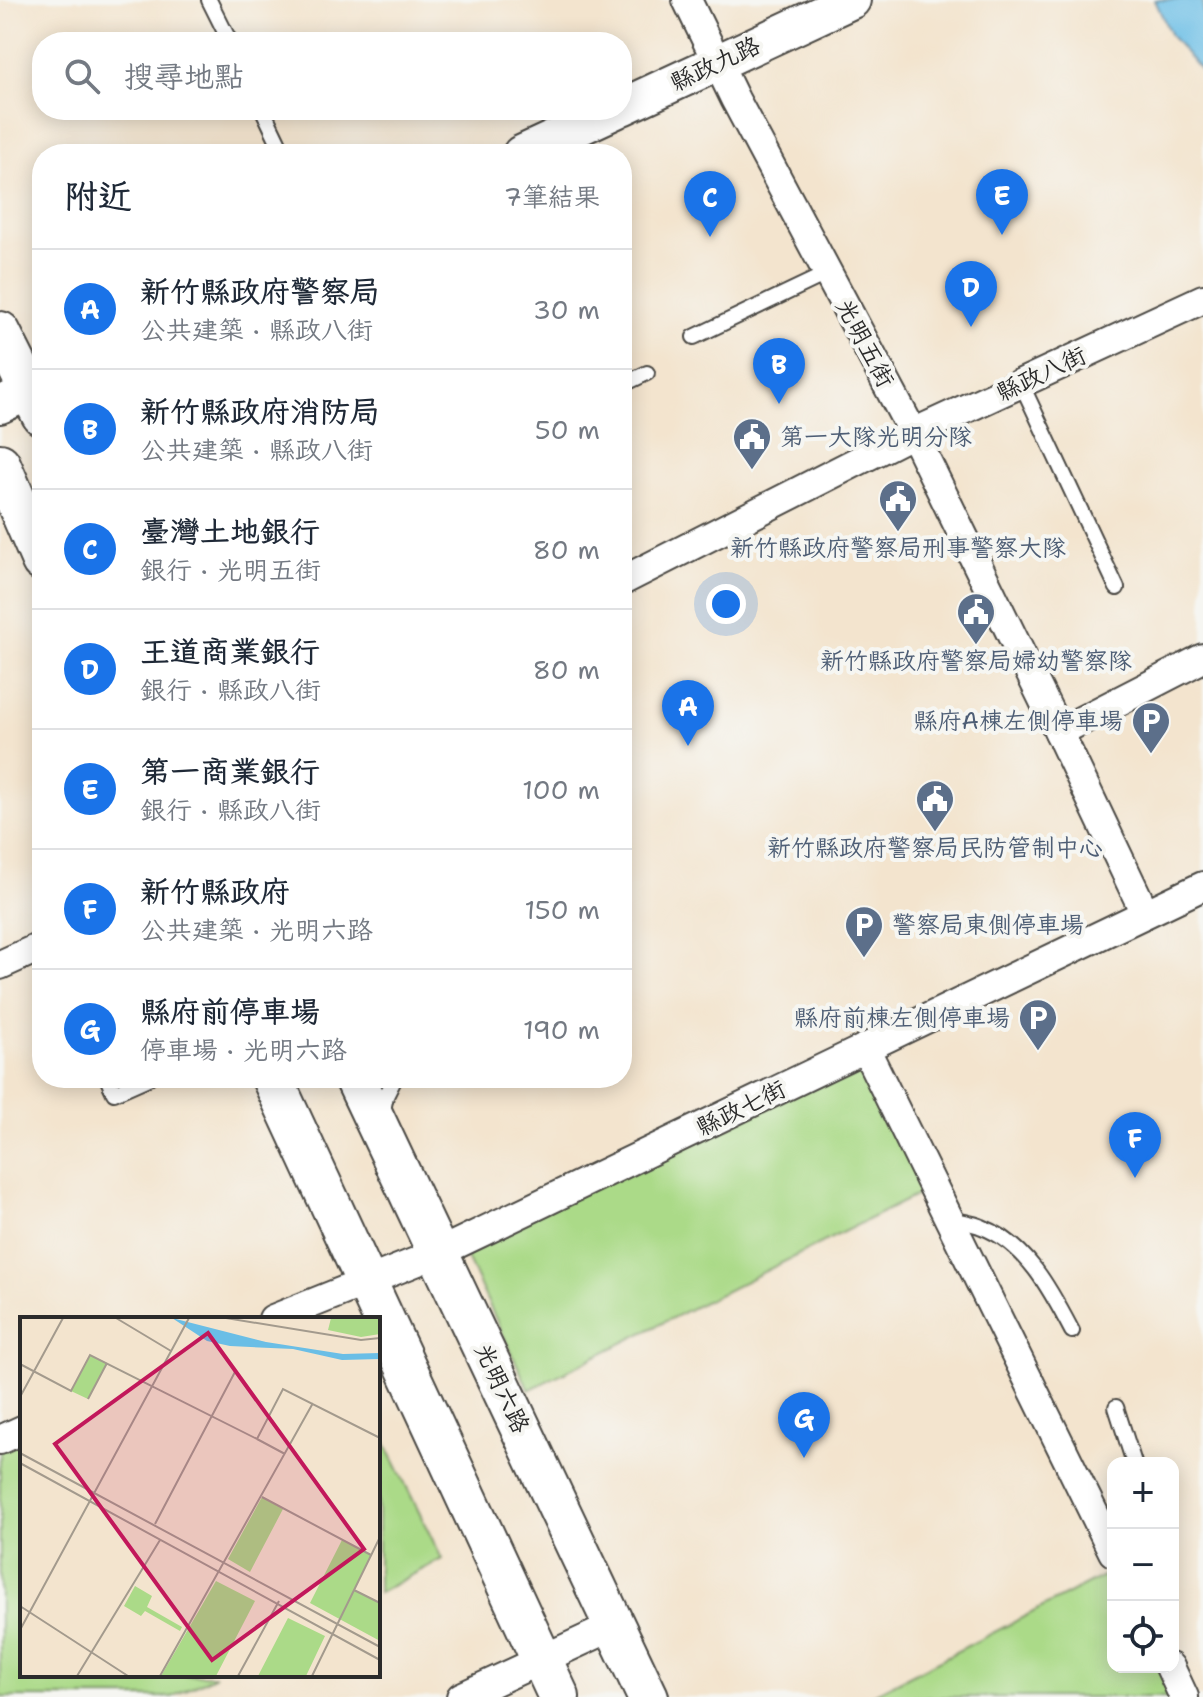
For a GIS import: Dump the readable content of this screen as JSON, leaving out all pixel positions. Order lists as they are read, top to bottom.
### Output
{
  "streets": {
    "main road": ["光明六路"],
    "street": [
      "縣政九路",
      "光明五街",
      "縣政八街",
      "縣政七街"
    ]
  },
  "crossings": [
    ["縣政九路", "光明五街"],
    ["光明五街", "縣政八街"],
    ["光明五街", "縣政七街"],
    ["縣政七街", "光明六路"]
  ],
  "places": {
    "public building": [
      "第一大隊光明分隊",
      "新竹縣政府警察局刑事警察大隊",
      "新竹縣政府警察局婦幼警察隊",
      "新竹縣政府警察局民防管制中心"
    ],
    "parking": ["縣府A棟左側停車場", "警察局東側停車場", "縣府前棟左側停車場"]
  },
  "page": {
    "search": "搜尋地點",
    "heading": ["附近", "7筆結果"],
    "pins": [
      "E",
      "C",
      "D",
      "B",
      "A",
      "F",
      "G"
    ],
    "list": [
      {
        "mark": "A",
        "name": "新竹縣政府警察局",
        "note": "公共建築 · 縣政八街",
        "value": "30 m"
      },
      {
        "mark": "B",
        "name": "新竹縣政府消防局",
        "note": "公共建築 · 縣政八街",
        "value": "50 m"
      },
      {
        "mark": "C",
        "name": "臺灣土地銀行",
        "note": "銀行 · 光明五街",
        "value": "80 m"
      },
      {
        "mark": "D",
        "name": "王道商業銀行",
        "note": "銀行 · 縣政八街",
        "value": "80 m"
      },
      {
        "mark": "E",
        "name": "第一商業銀行",
        "note": "銀行 · 縣政八街",
        "value": "100 m"
      },
      {
        "mark": "F",
        "name": "新竹縣政府",
        "note": "公共建築 · 光明六路",
        "value": "150 m"
      },
      {
        "mark": "G",
        "name": "縣府前停車場",
        "note": "停車場 · 光明六路",
        "value": "190 m"
      }
    ],
    "map_buttons": ["+", "−"]
  }
}
